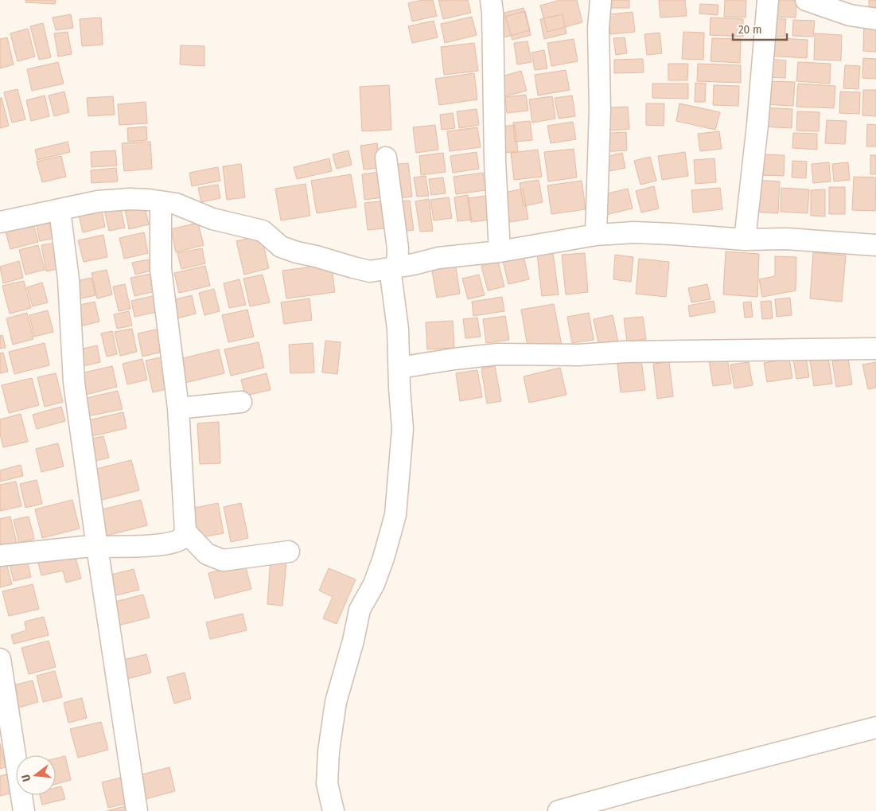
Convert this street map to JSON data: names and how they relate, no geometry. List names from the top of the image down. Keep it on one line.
{"scale_bar":"20 m","north":"left"}
